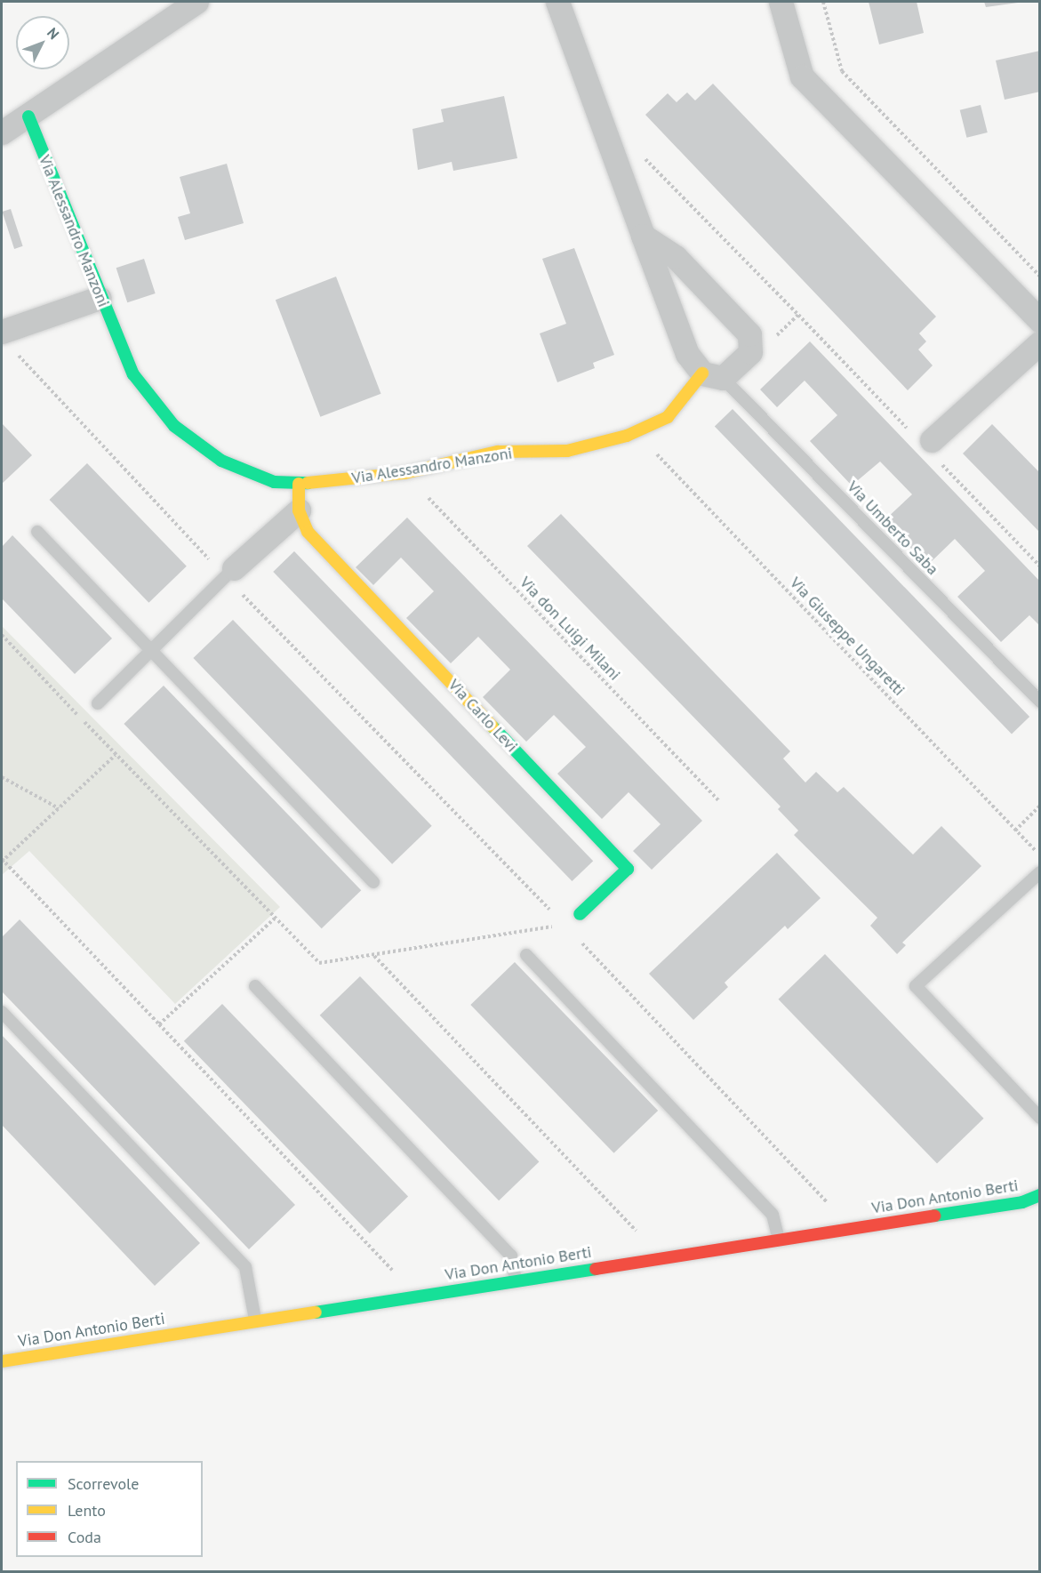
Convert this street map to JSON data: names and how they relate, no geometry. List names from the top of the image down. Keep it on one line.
{"streets":{"street":["Via Alessandro Manzoni","Via Carlo Levi","Via Don Antonio Berti"],"lane":["Via Umberto Saba"],"path":["Via don Luigi Milani","Via Giuseppe Ungaretti"]},"crossings":[["Via Alessandro Manzoni","Via Umberto Saba"],["Via Alessandro Manzoni","Via don Luigi Milani"],["Via Alessandro Manzoni","Via Giuseppe Ungaretti"],["Via Alessandro Manzoni","Via Carlo Levi"]],"legend":["Scorrevole","Lento","Coda"],"north":"top right"}
